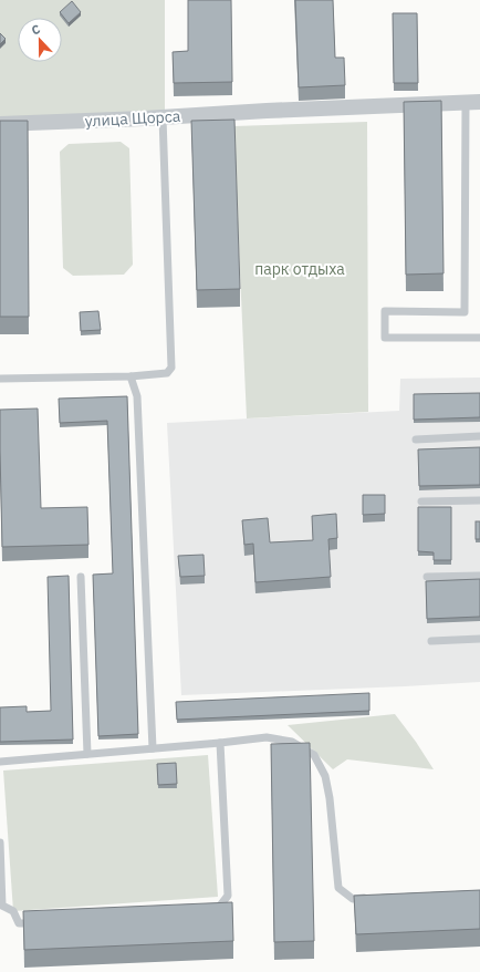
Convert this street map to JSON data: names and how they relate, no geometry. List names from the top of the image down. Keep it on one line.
{"streets":{"street":["улица Щорса"]},"parks":["парк отдыха"],"north":"top"}
